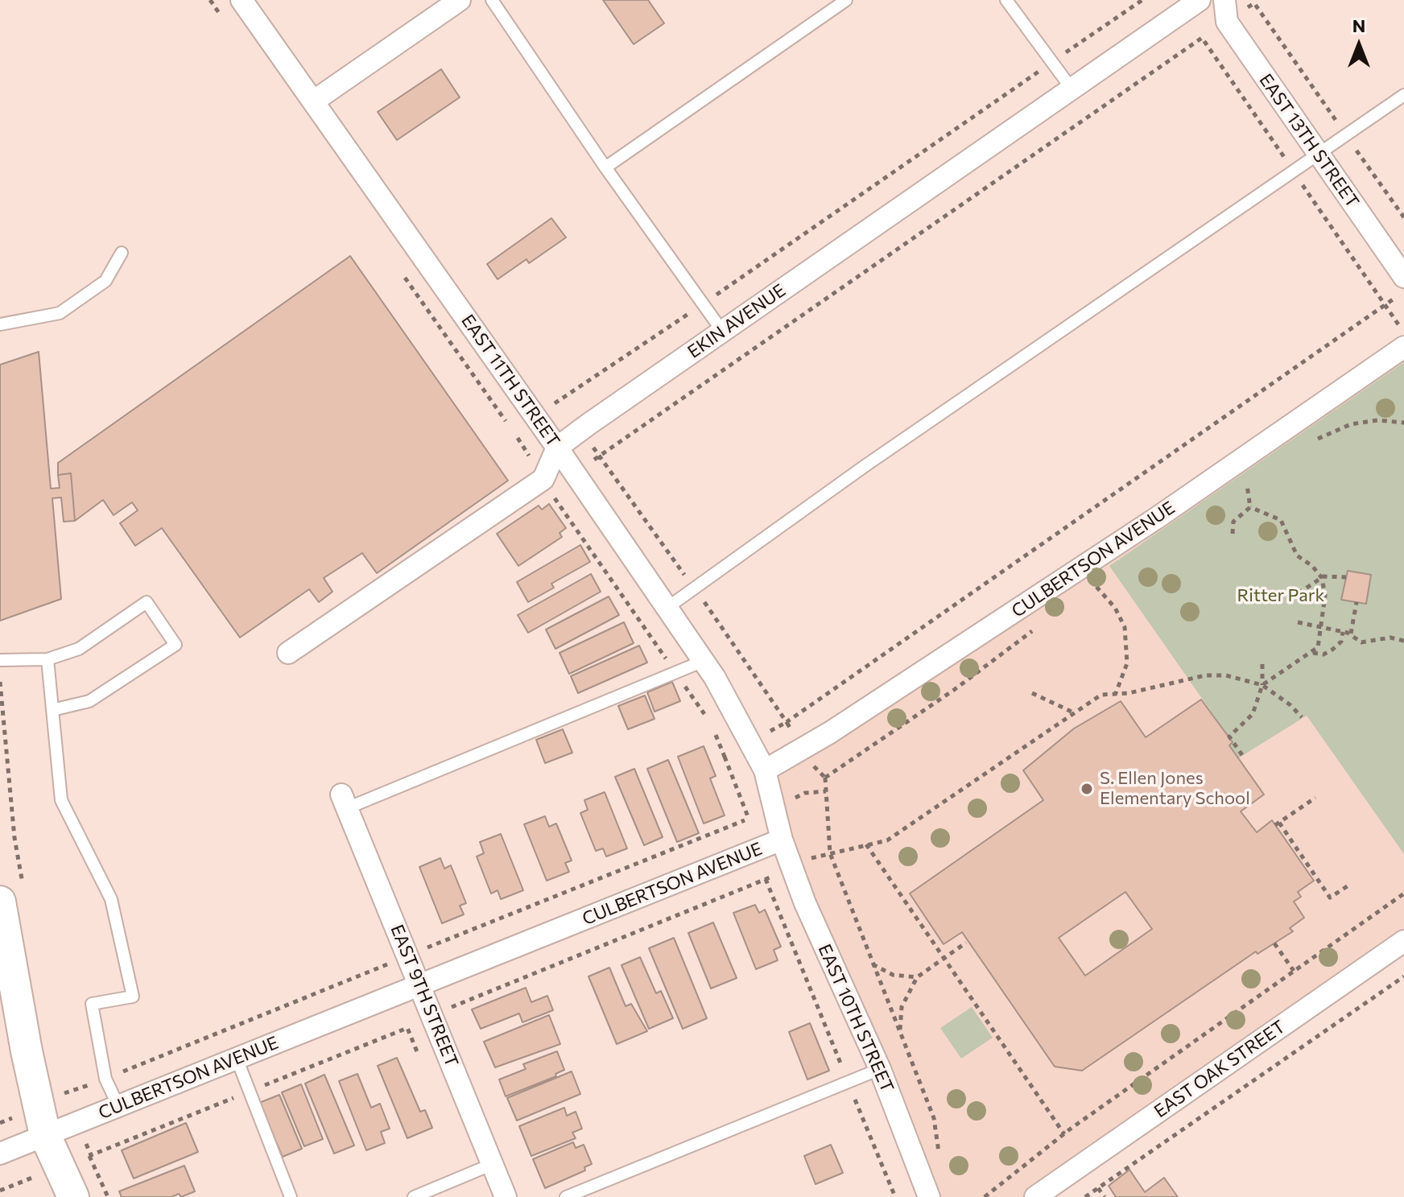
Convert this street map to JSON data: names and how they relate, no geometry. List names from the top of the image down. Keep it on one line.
{"streets":{"street":["EAST 13TH STREET","EKIN AVENUE","EAST 11TH STREET","CULBERTSON AVENUE","EAST 9TH STREET","EAST 10TH STREET","EAST OAK STREET"]},"crossings":[["EKIN AVENUE","EAST 11TH STREET"],["EAST 11TH STREET","CULBERTSON AVENUE"],["CULBERTSON AVENUE","EAST 9TH STREET"],["CULBERTSON AVENUE","EAST 10TH STREET"]],"parks":["Ritter Park"],"places":["S. Ellen Jones Elementary School"],"north":"top"}
